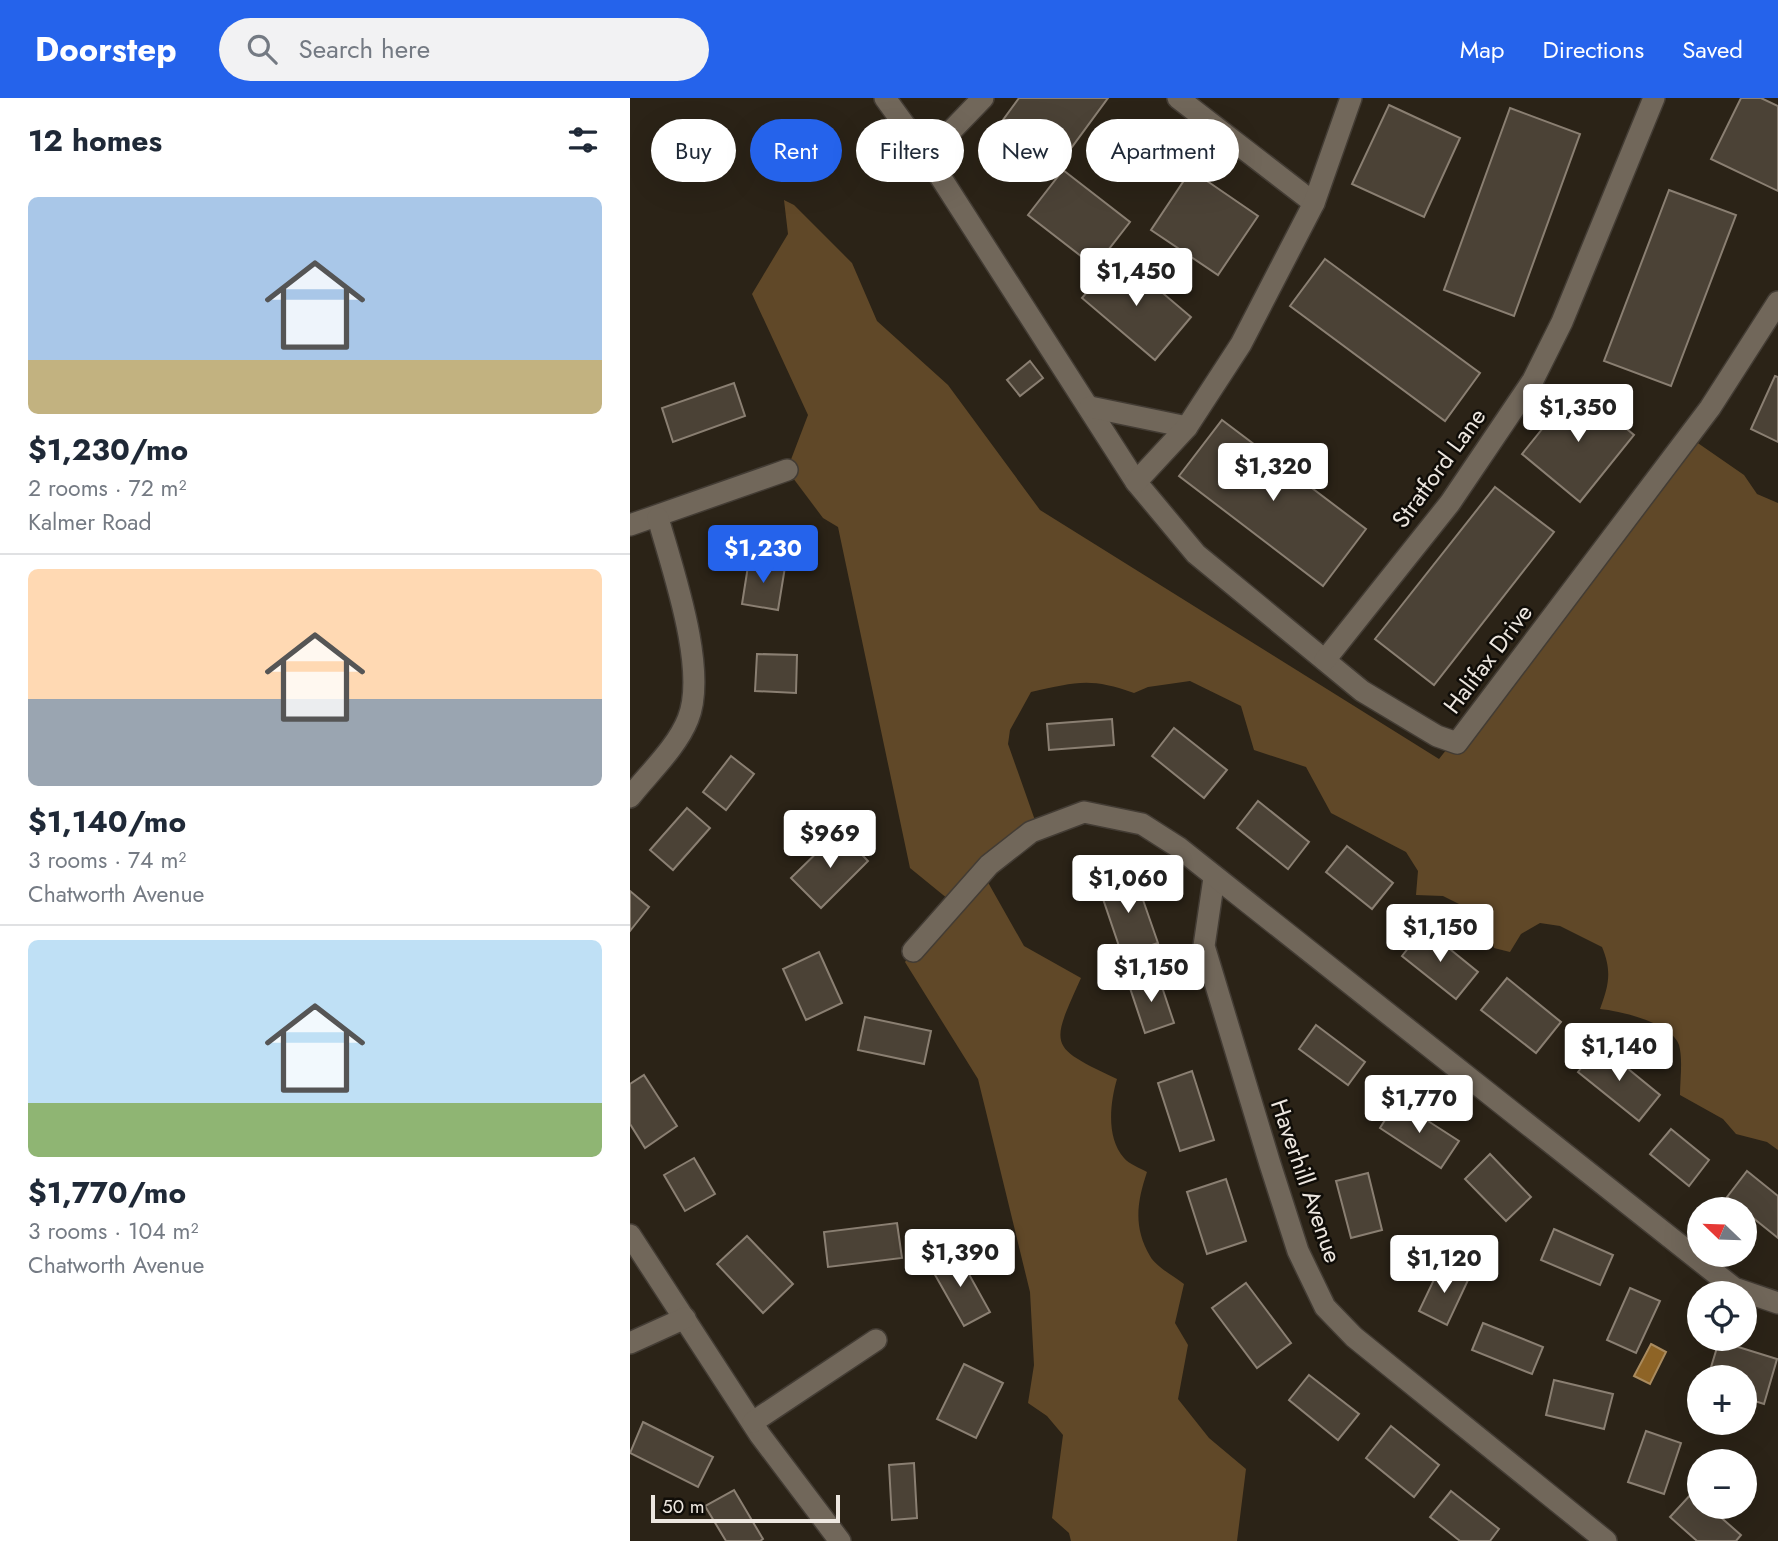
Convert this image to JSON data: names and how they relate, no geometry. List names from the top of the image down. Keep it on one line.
{"streets":{"street":["Stratford Lane","Halifax Drive","Haverhill Avenue"]},"crossings":[["Stratford Lane","Halifax Drive"]],"scale_bar":"50 m","north":"top left","page":{"header":"Doorstep","search":"Search here","nav":["Map","Directions","Saved"],"heading":"12 homes","chip":["Buy","Rent","Filters","New","Apartment"],"list":[{"name":"$1,230/mo","note":"2 rooms · 72 m² · Kalmer Road"},{"name":"$1,140/mo","note":"3 rooms · 74 m² · Chatworth Avenue"},{"name":"$1,770/mo","note":"3 rooms · 104 m² · Chatworth Avenue"}],"price":["$1,450","$1,350","$1,320","$1,230","$969","$1,060","$1,150","$1,150","$1,140","$1,770","$1,390","$1,120"],"map_buttons":["+","−"],"scale":"50 m"}}
